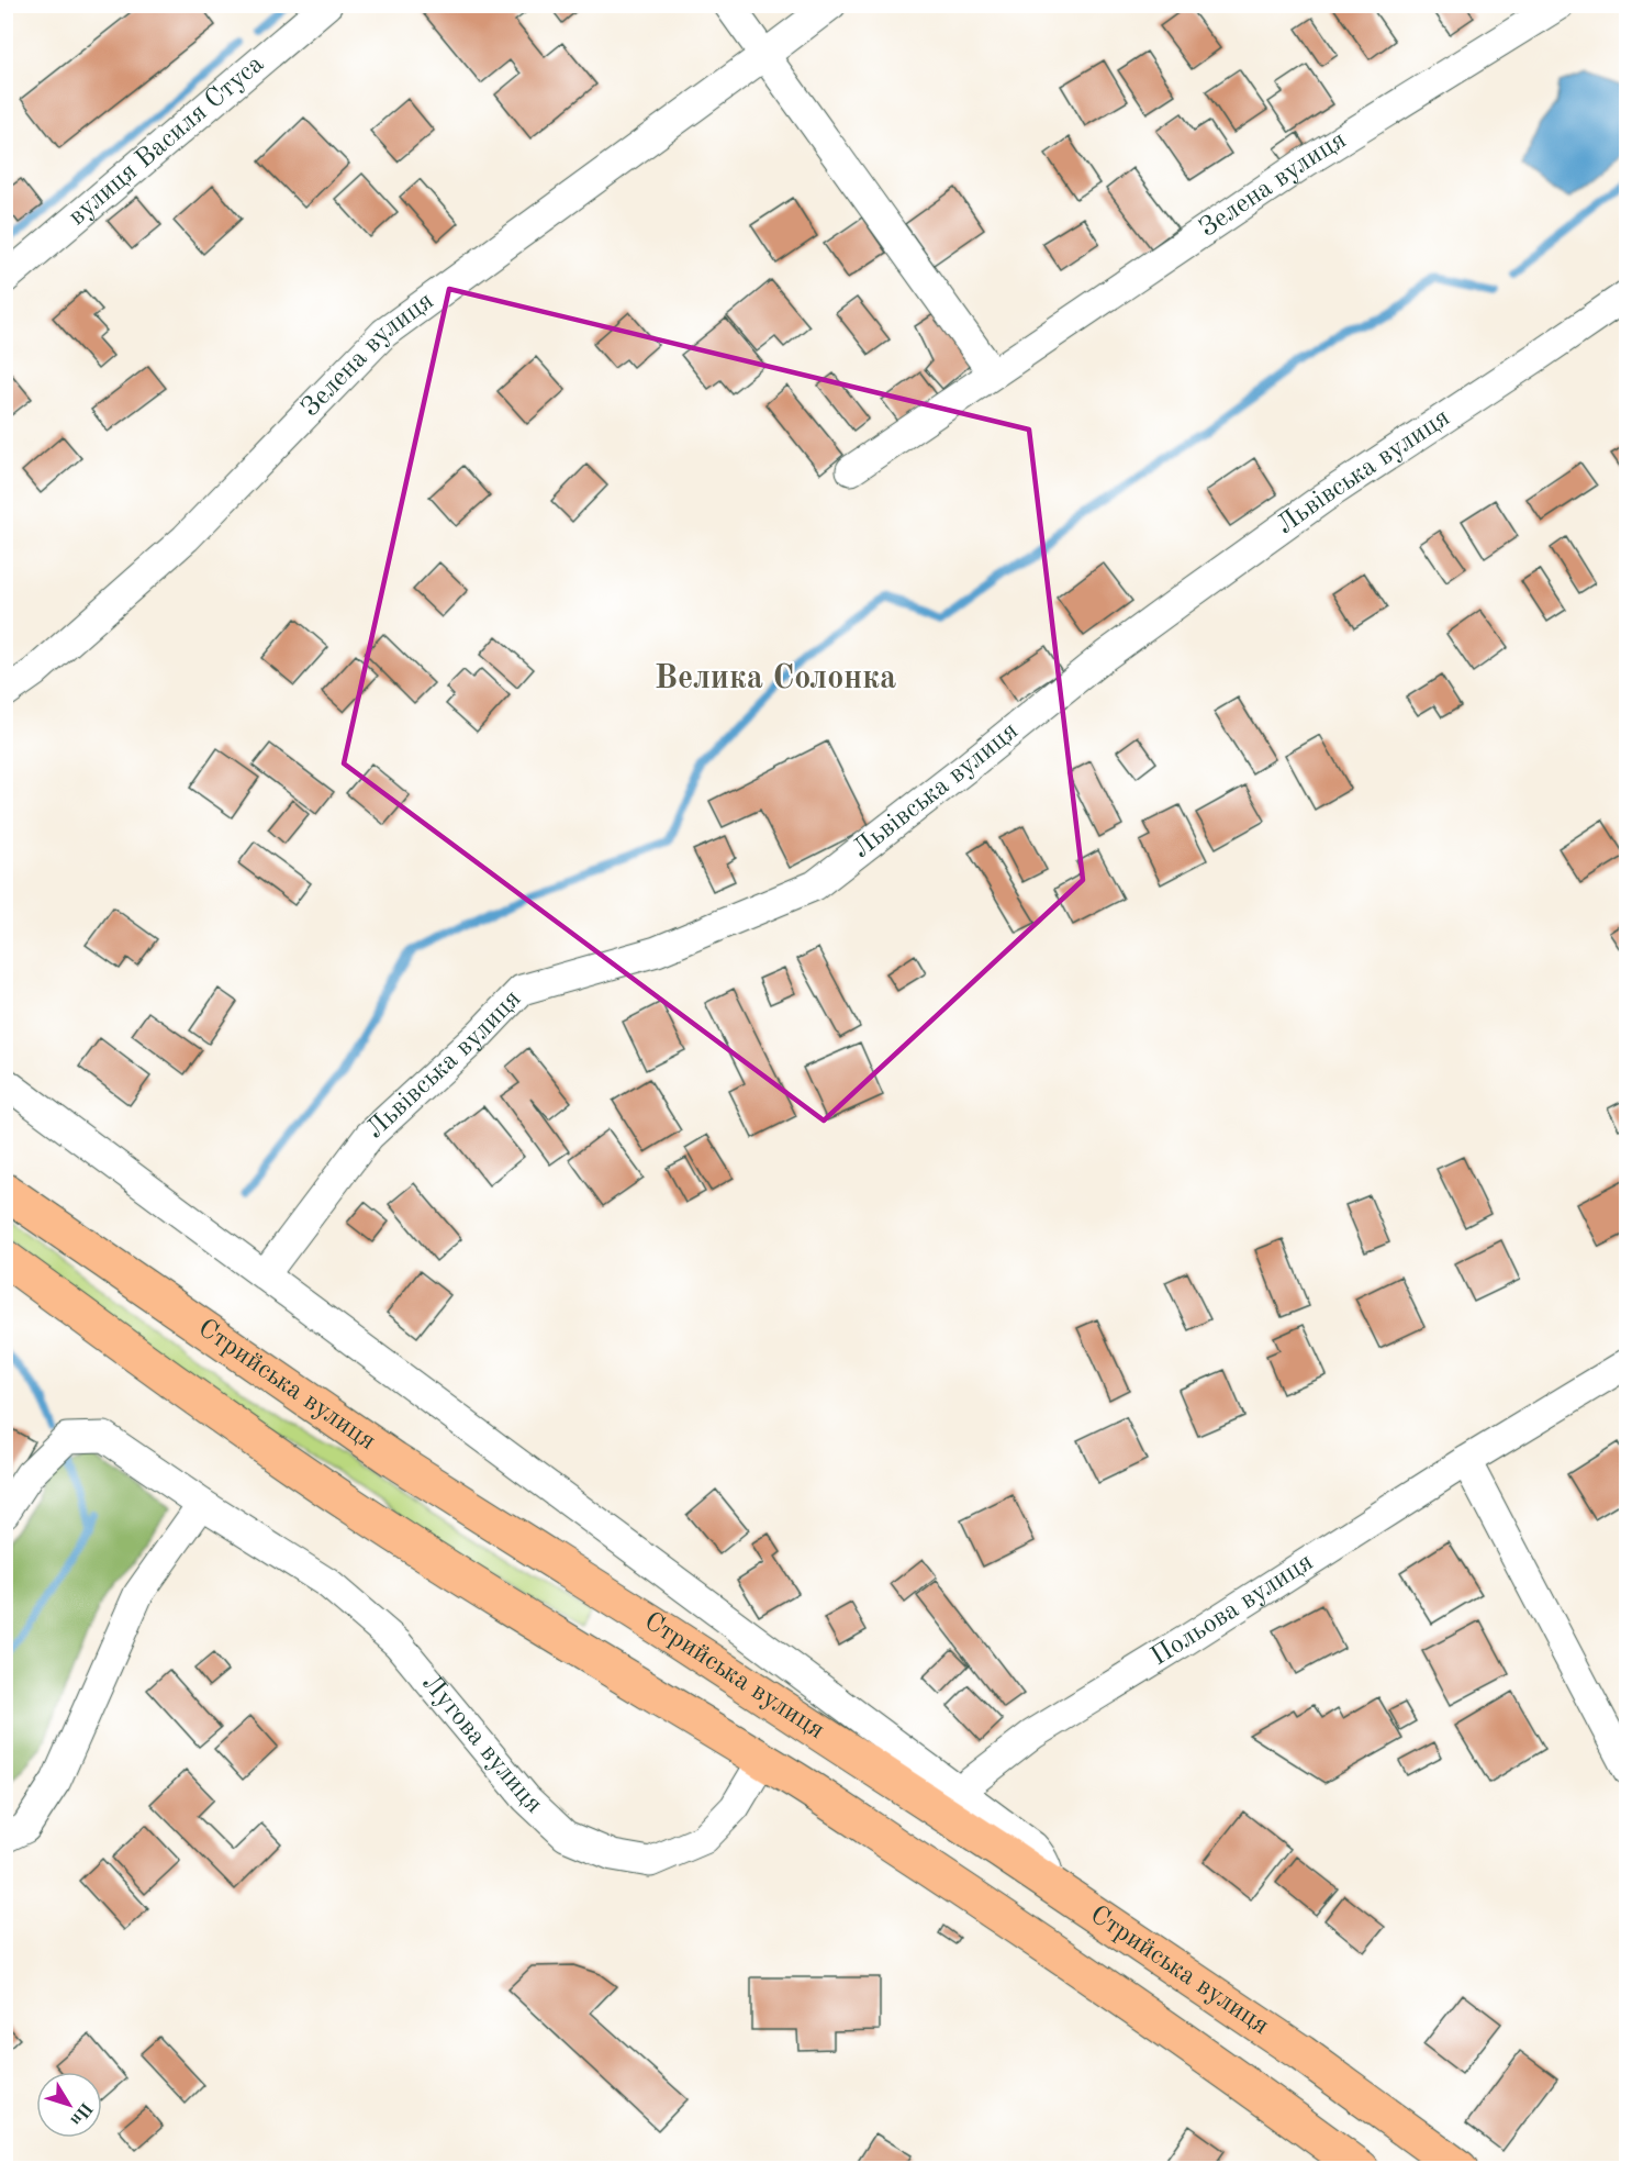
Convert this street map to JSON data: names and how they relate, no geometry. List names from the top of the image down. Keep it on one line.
{"streets":{"highway":["Стрийська вулиця"],"street":["вулиця Василя Стуса","Зелена вулиця","Львівська вулиця","Польова вулиця","Лугова вулиця"]},"crossings":[["Стрийська вулиця","Лугова вулиця"]],"districts":["Велика Солонка"],"north":"bottom right"}
